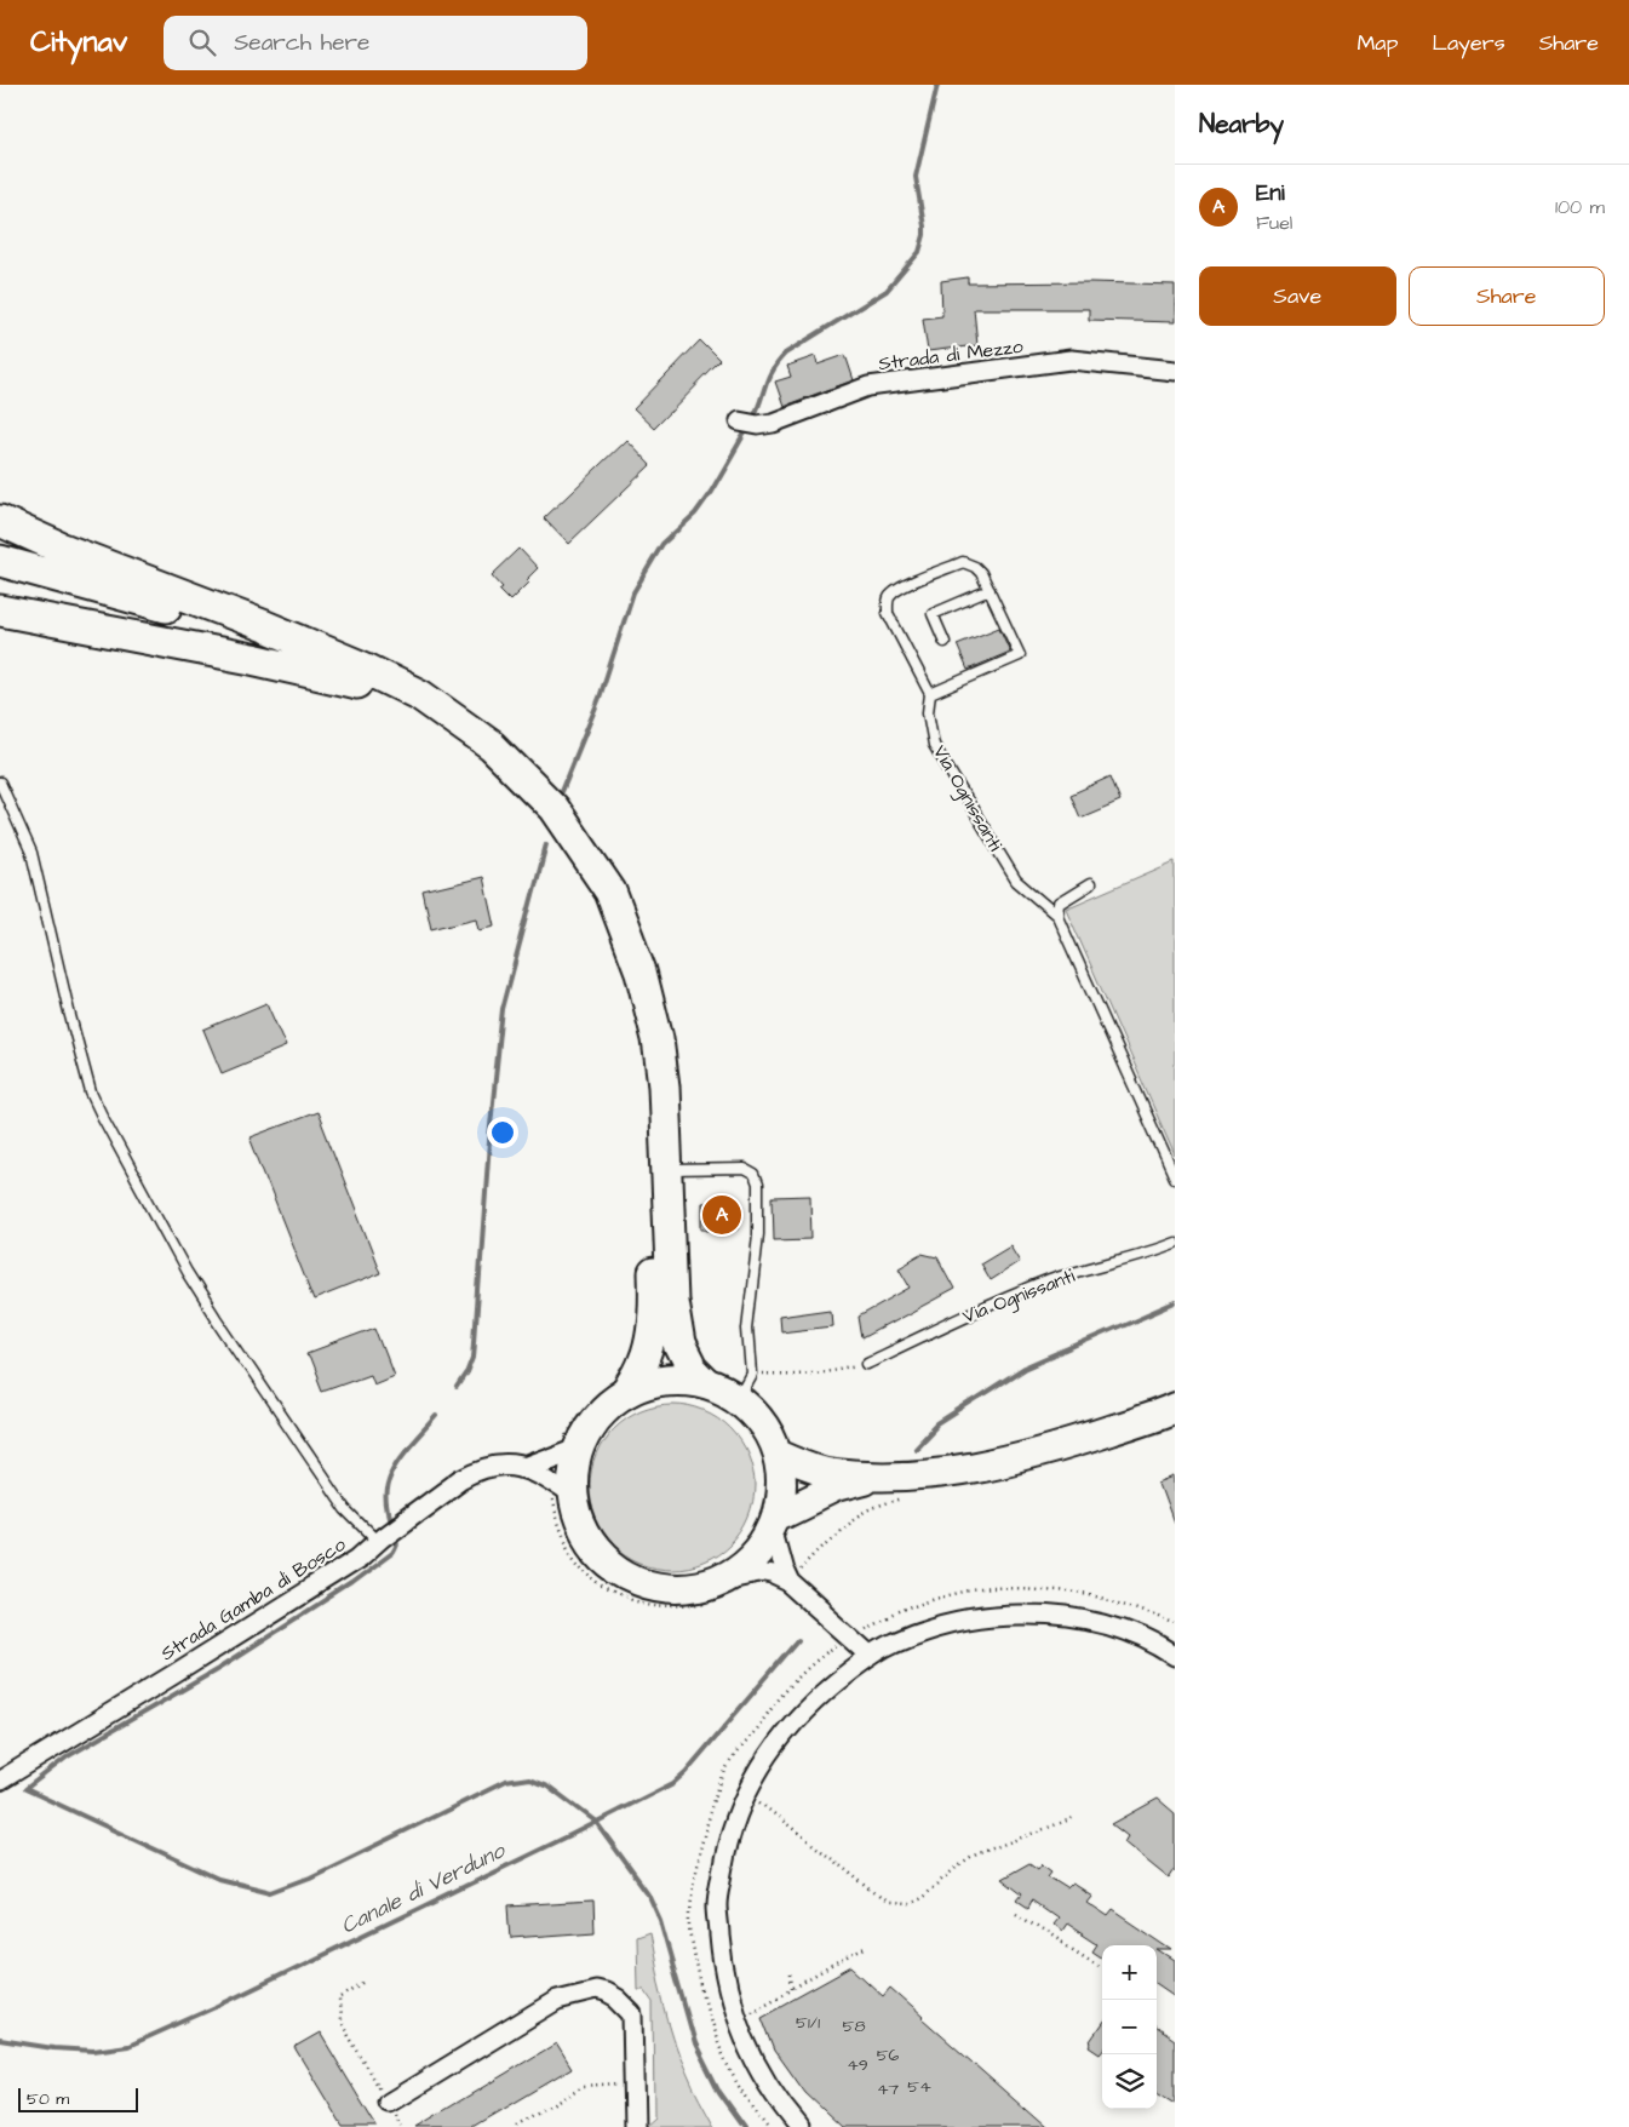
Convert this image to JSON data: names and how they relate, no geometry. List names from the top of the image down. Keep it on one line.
{"streets":{"street":["Strada di Mezzo","Strada Gamba di Bosco"],"lane":["Via Ognissanti"]},"water":["Canale di Verduno"],"house_numbers":["51/1","58","56","49","54","47"],"scale_bar":"50 m","page":{"header":"Citynav","search":"Search here","nav":["Map","Layers","Share"],"heading":"Nearby","list":[{"mark":"A","name":"Eni","note":"Fuel","value":"100 m"}],"buttons":["Save","Share"],"pins":"A","map_buttons":["+","−"],"scale":"50 m"}}
